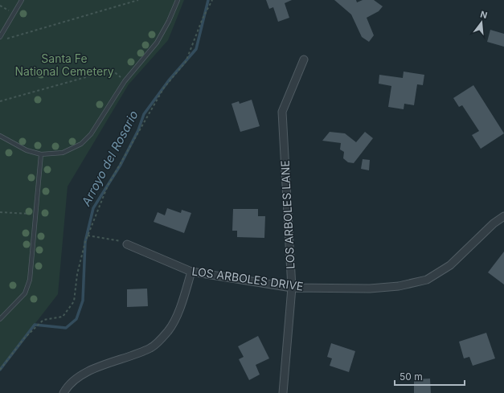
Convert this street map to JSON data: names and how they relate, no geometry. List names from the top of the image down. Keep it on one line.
{"streets":{"street":["LOS ARBOLES LANE","LOS ARBOLES DRIVE"]},"crossings":[["LOS ARBOLES LANE","LOS ARBOLES DRIVE"]],"water":["Arroyo del Rosario"],"parks":["Santa Fe National Cemetery"],"scale_bar":"50 m","north":"top"}
